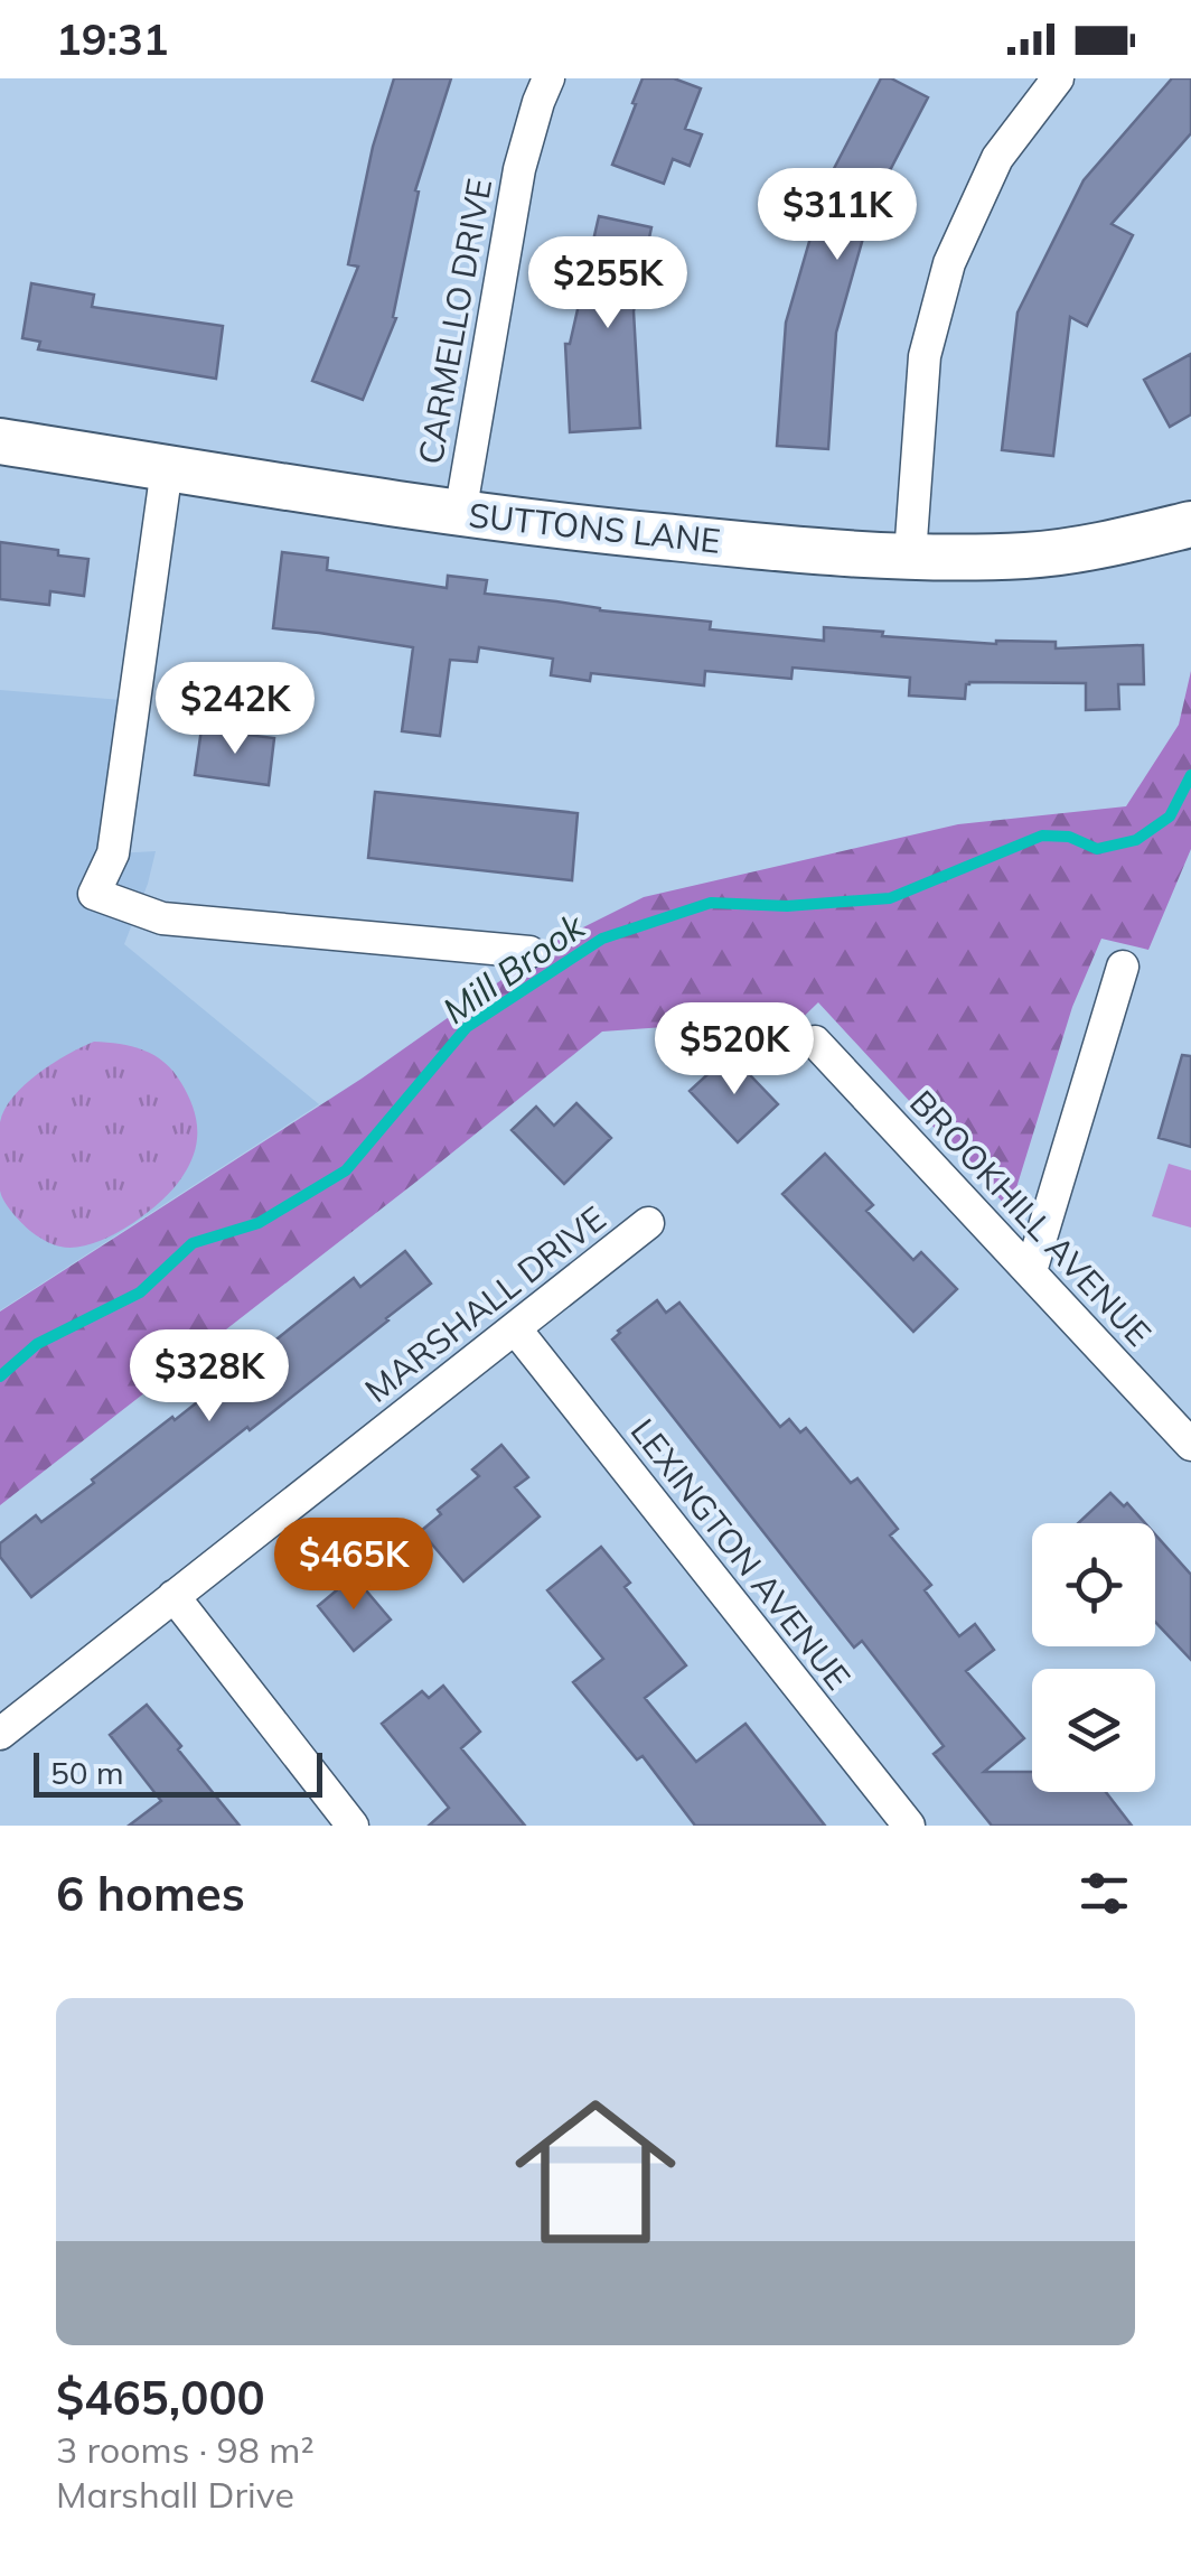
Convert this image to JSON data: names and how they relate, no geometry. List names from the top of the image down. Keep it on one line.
{"streets":{"street":["CARMELLO DRIVE","SUTTONS LANE","BROOKHILL AVENUE","MARSHALL DRIVE","LEXINGTON AVENUE"]},"crossings":[["CARMELLO DRIVE","SUTTONS LANE"],["MARSHALL DRIVE","LEXINGTON AVENUE"]],"water":["Mill Brook"],"scale_bar":"50 m","page":{"status":"19:31","price":["$311K","$255K","$242K","$520K","$328K","$465K"],"scale":"50 m","heading":"6 homes","list":[{"name":"$465,000","note":"3 rooms · 98 m² · Marshall Drive"}]}}
